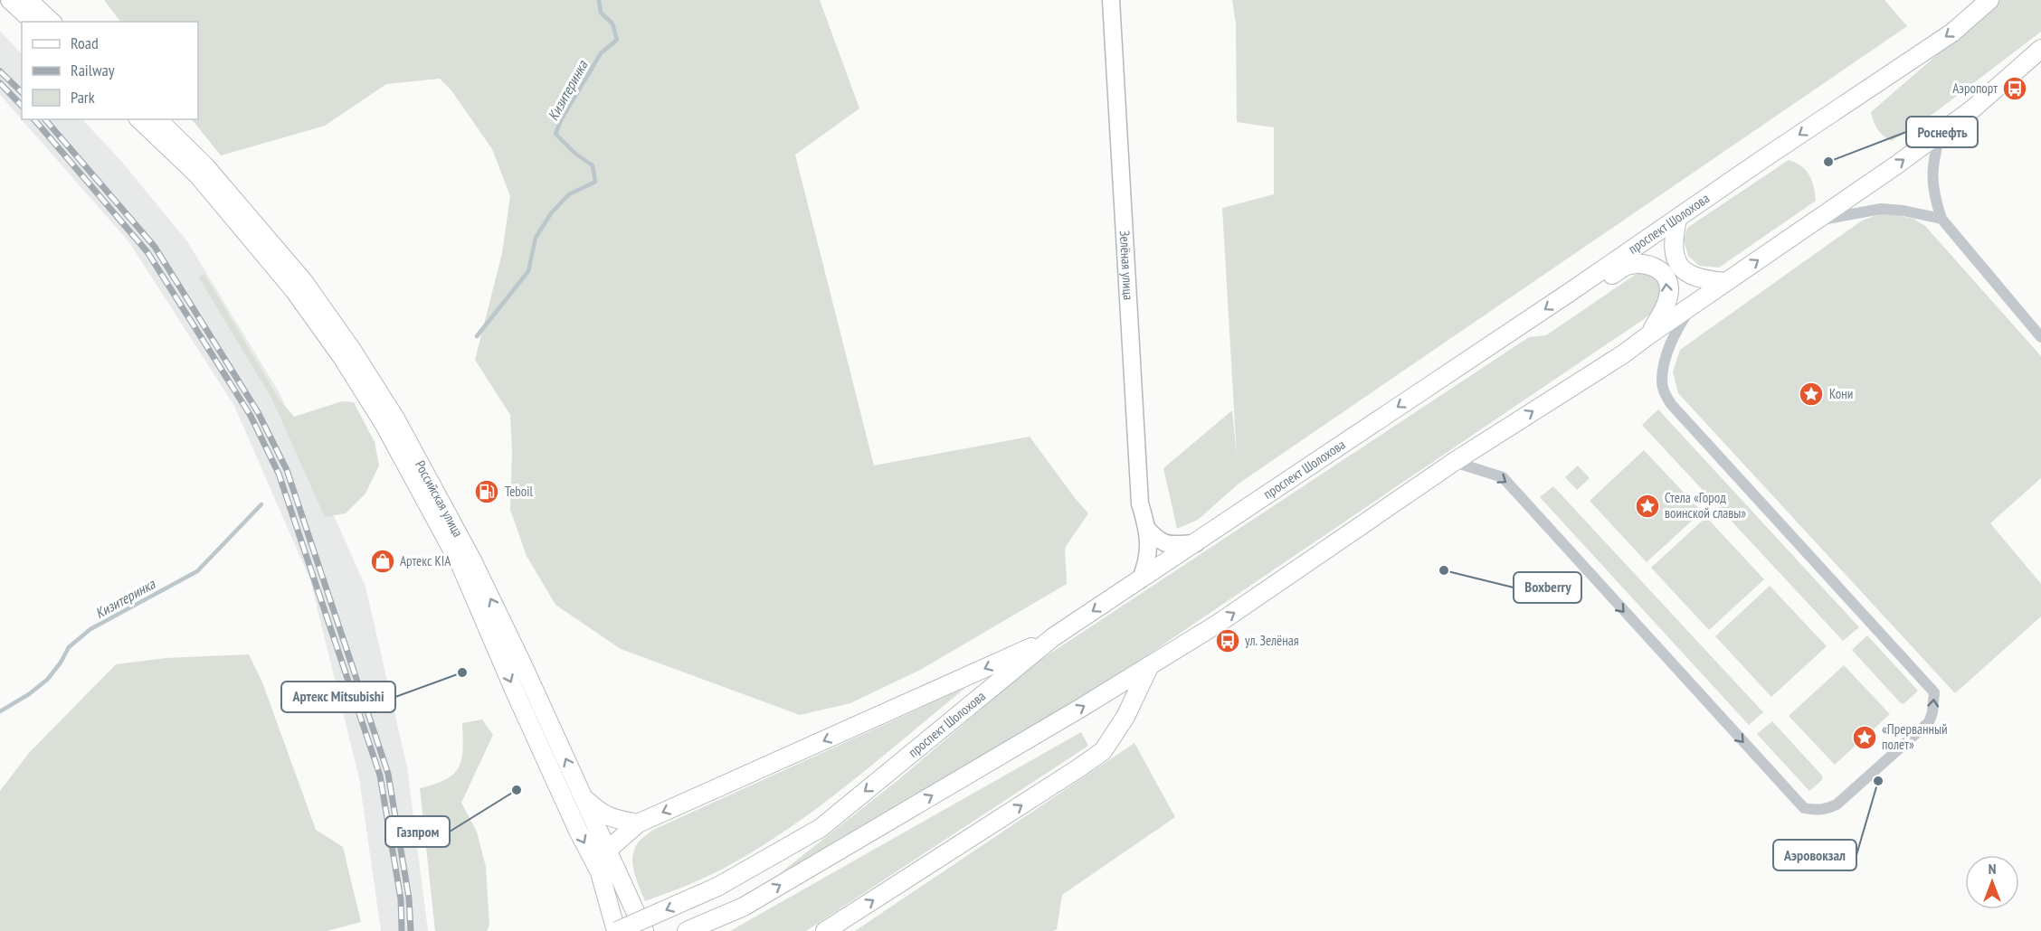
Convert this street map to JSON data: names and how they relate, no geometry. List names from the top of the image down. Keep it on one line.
{"streets":{"main road":["проспект Шолохова","Российская улица"],"street":["Зелёная улица"]},"crossings":[["проспект Шолохова","Зелёная улица"],["проспект Шолохова","Российская улица"]],"water":["Кизитеринка"],"places":{"bus stop":["Аэропорт","ул. Зелёная"],"other":["Роснефть","Boxberry","Артекс Mitsubishi","Аэровокзал","Газпром"],"place":["Кони","Стела «Город воинской славы»","«Пpepвaнный пoлeт»"],"fuel station":["Teboil"],"shop":["Артекс KIA"]},"legend":["Road","Railway","Park"],"north":"top"}
